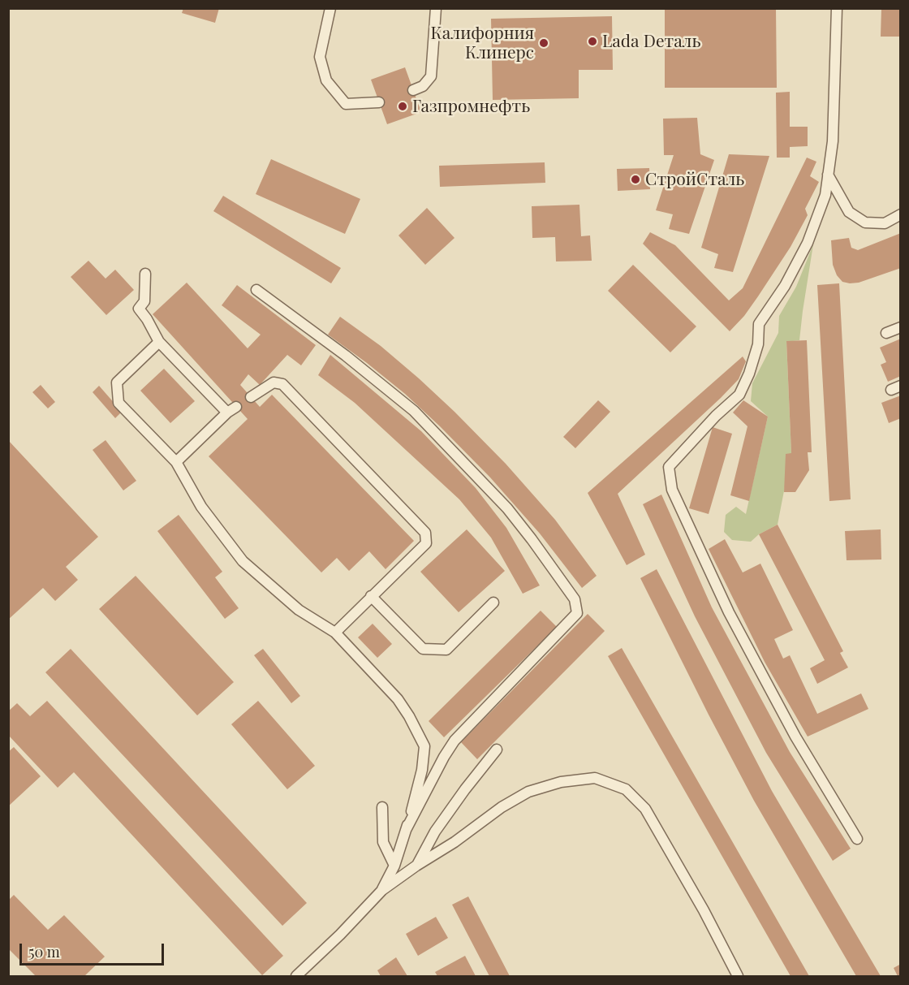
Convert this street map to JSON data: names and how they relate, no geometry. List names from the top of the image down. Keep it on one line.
{"places":["Lada Dеталь","Калифорния Клинерс","Газпромнефть","СтройСталь"],"scale_bar":"50 m"}
